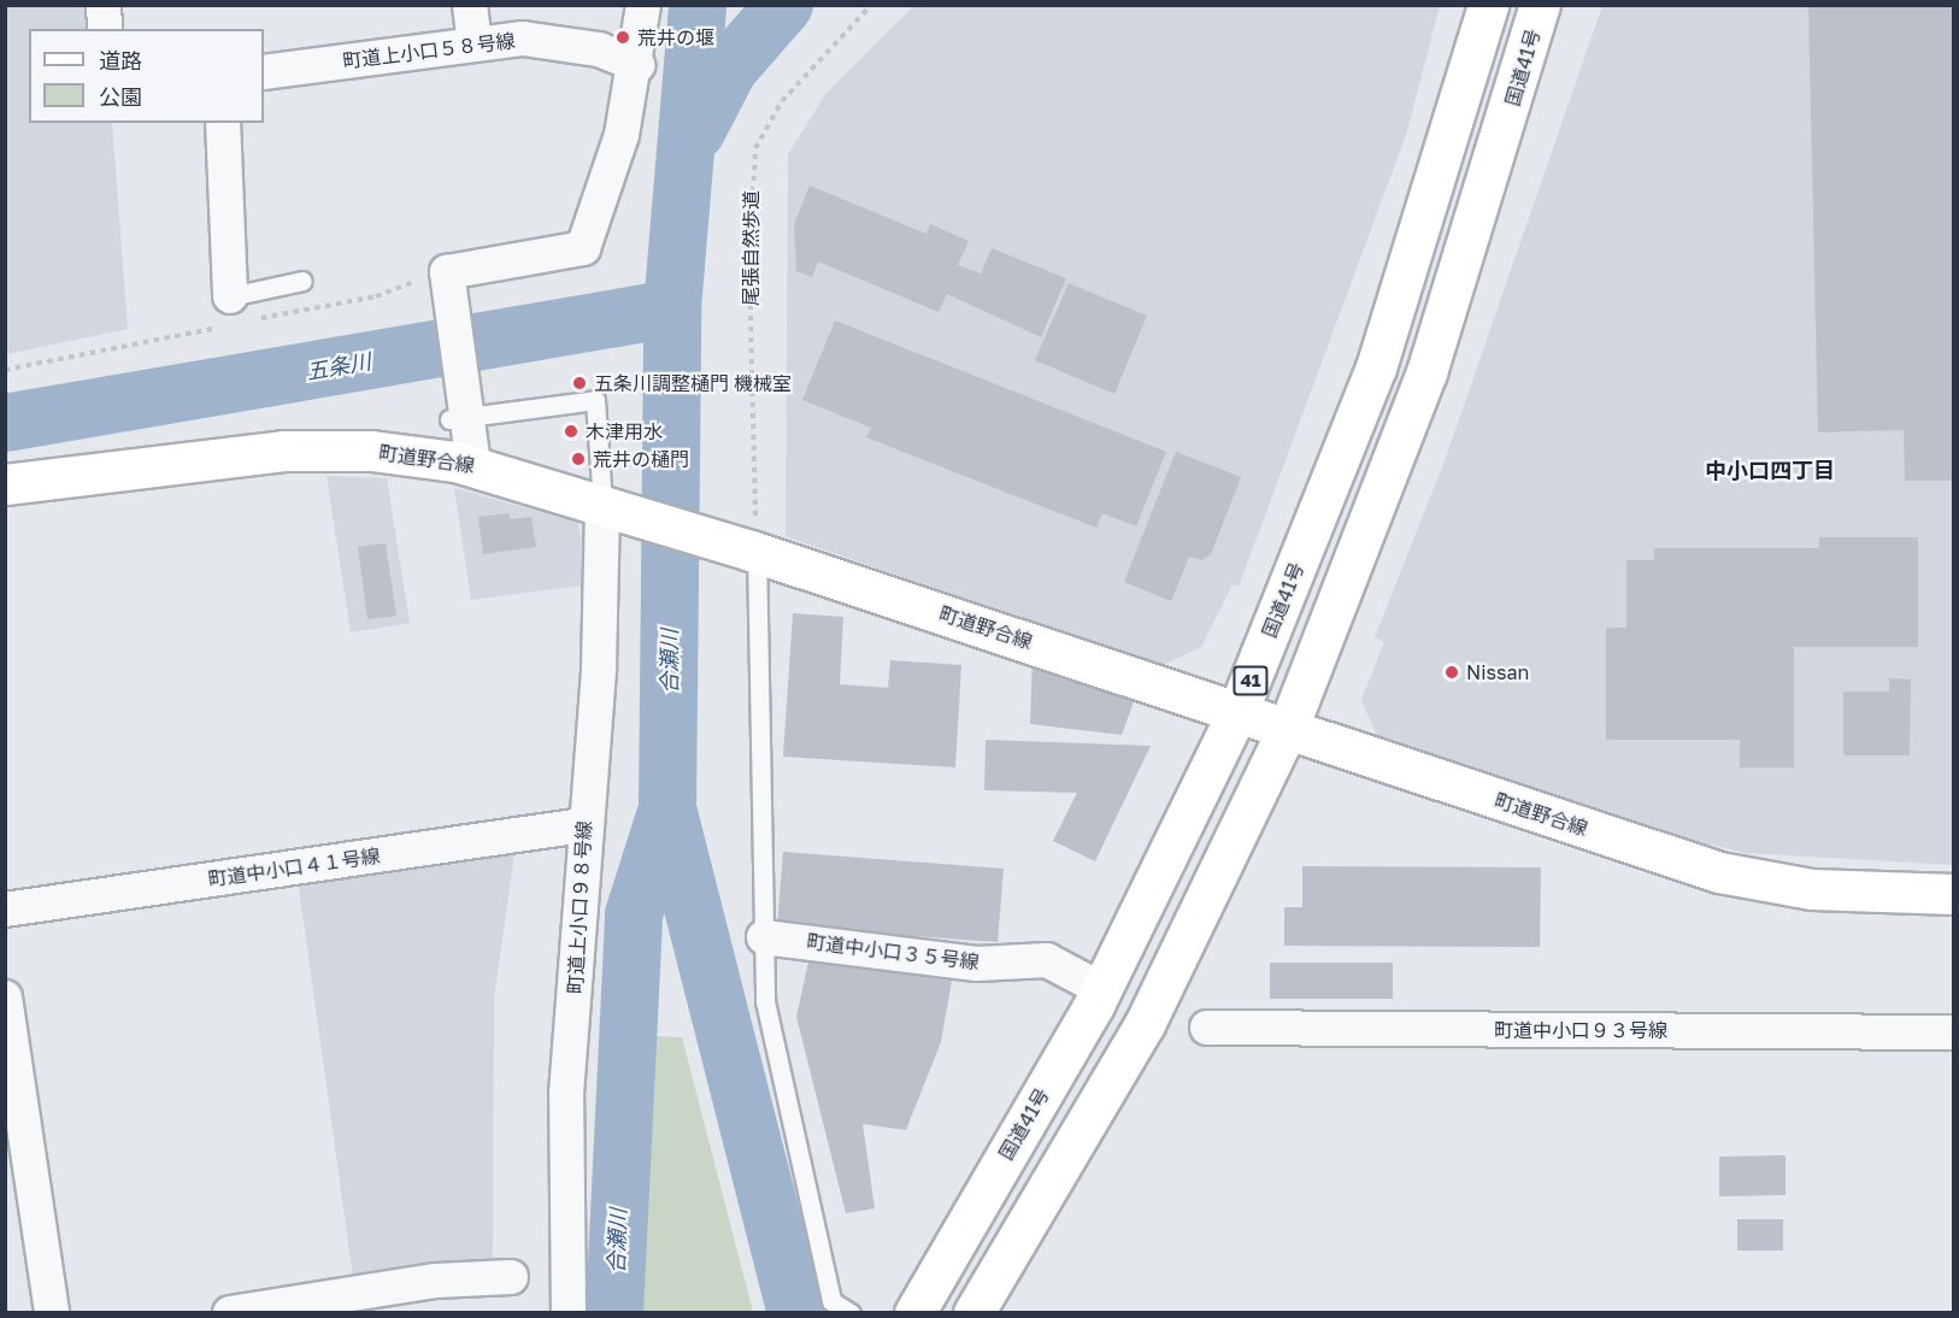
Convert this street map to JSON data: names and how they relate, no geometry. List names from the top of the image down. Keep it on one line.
{"streets":{"main road":["国道41号","町道野合線","41"],"street":["町道上小口５８号線","町道中小口４１号線","町道上小口９８号線","町道中小口３５号線","町道中小口９３号線"],"path":["尾張自然歩道"]},"crossings":[["国道41号","町道野合線"],["国道41号","町道中小口３５号線"],["尾張自然歩道","町道野合線"],["町道野合線","町道上小口９８号線"],["町道中小口４１号線","町道上小口９８号線"]],"districts":["中小口四丁目"],"water":["五条川","合瀬川"],"places":["荒井の堰","五条川調整樋門 機械室","木津用水","荒井の樋門","Nissan"],"legend":["道路","公園"]}
